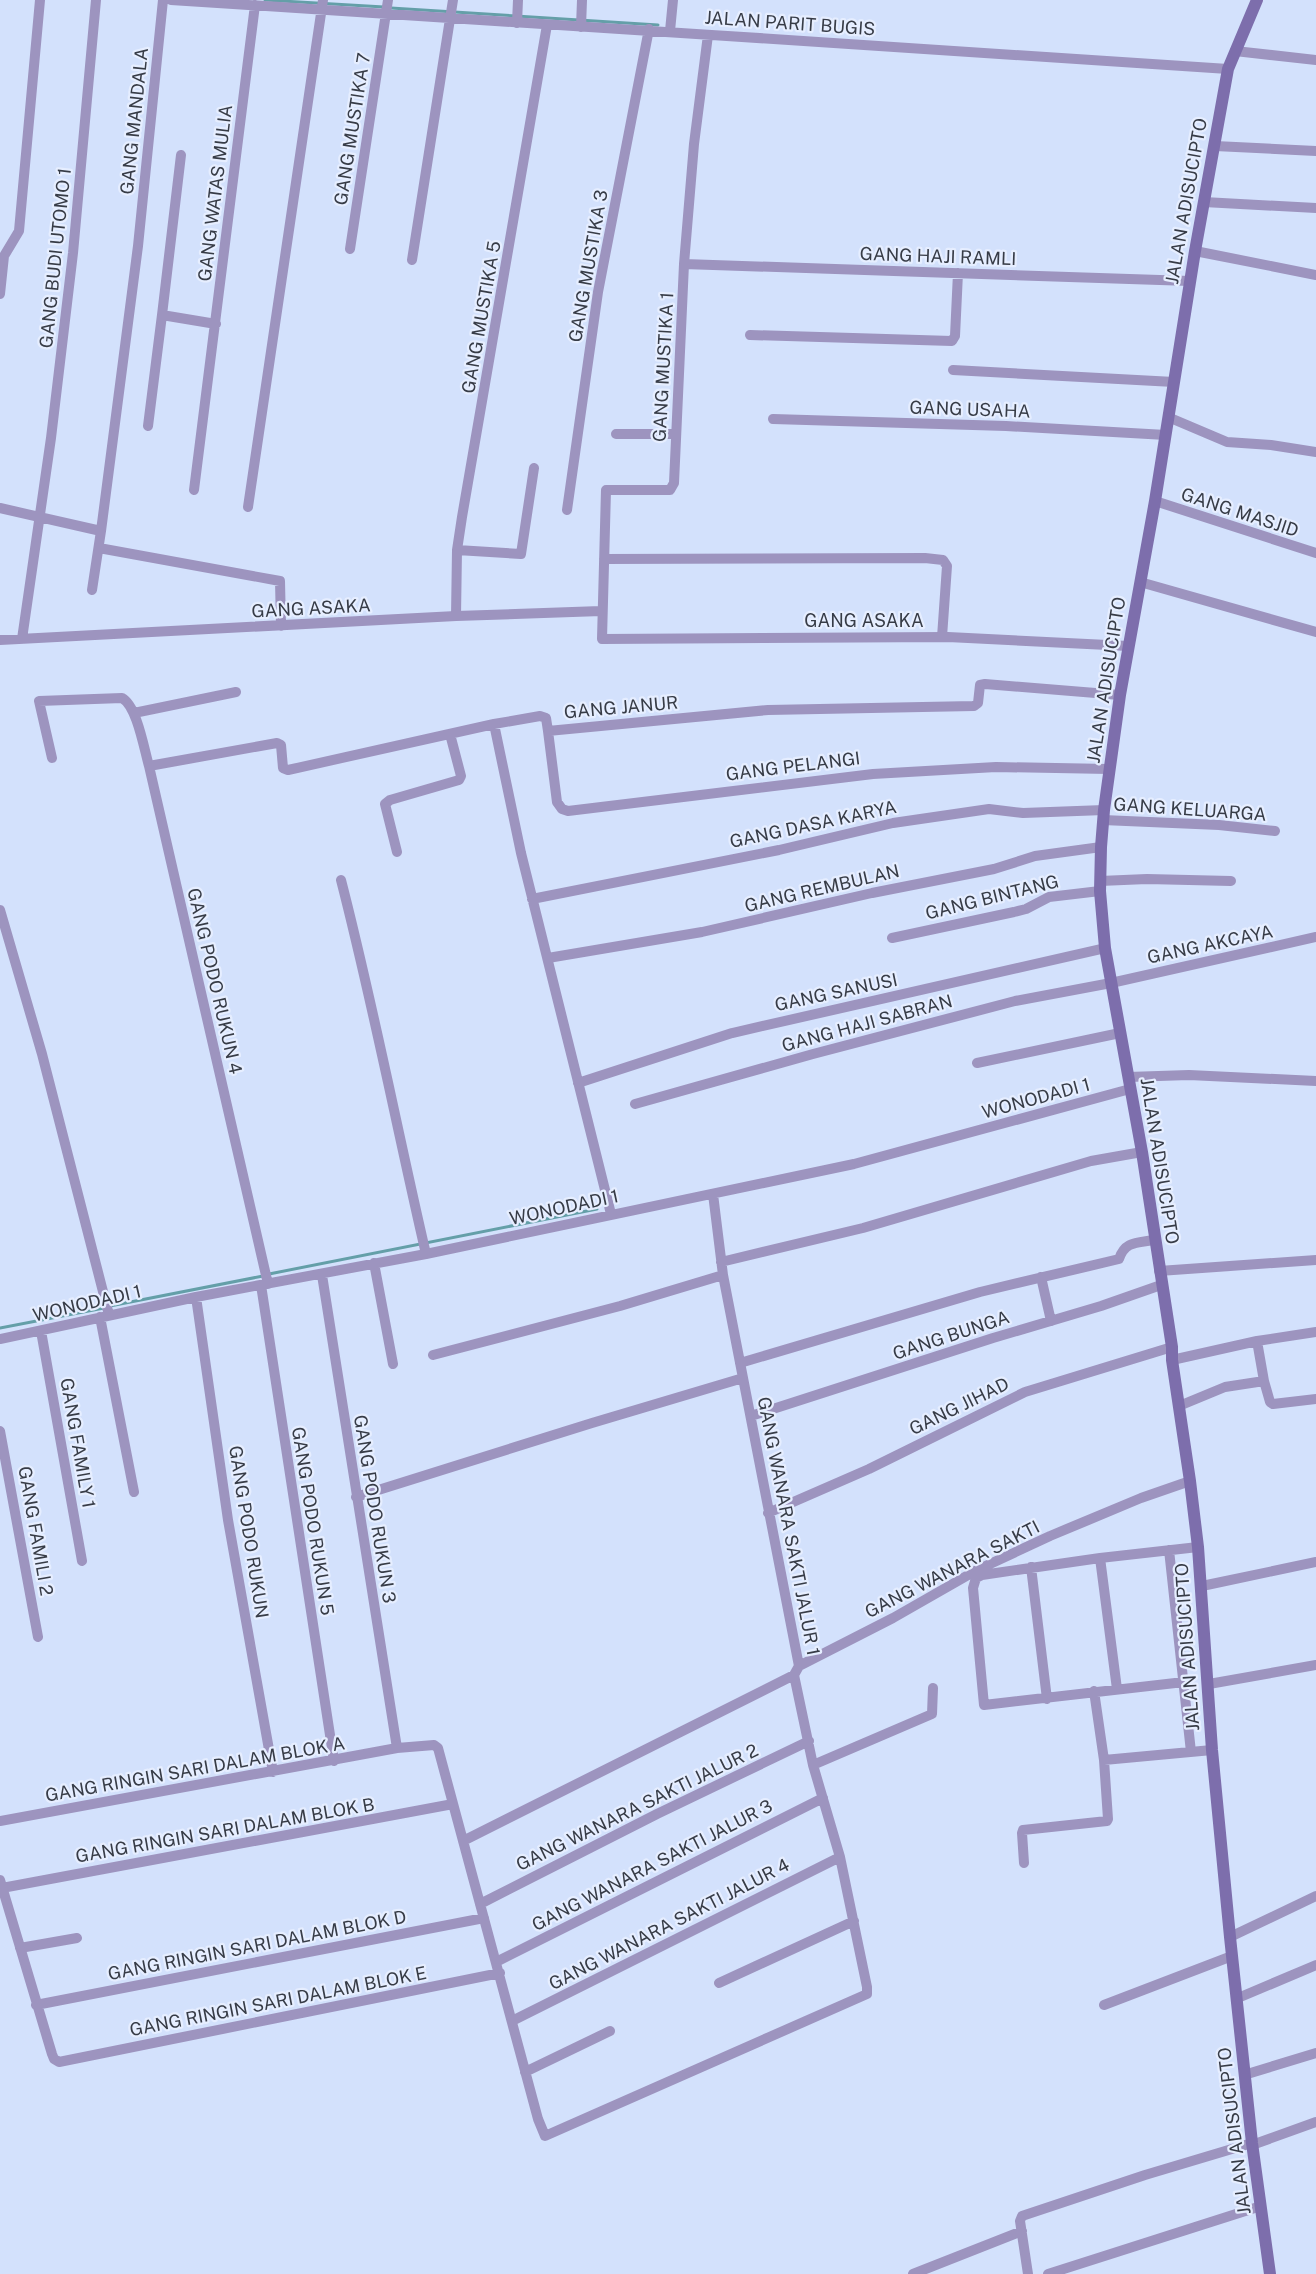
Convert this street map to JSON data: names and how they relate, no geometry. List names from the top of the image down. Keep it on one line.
{"streets":{"main road":["JALAN ADISUCIPTO"],"street":["JALAN PARIT BUGIS","GANG MANDALA","GANG MUSTIKA 7","GANG WATAS MULIA","GANG HAJI RAMLI","GANG BUDI UTOMO 1","GANG MUSTIKA 3","GANG MUSTIKA 5","GANG MUSTIKA 1","GANG USAHA","GANG MASJID","GANG ASAKA","GANG JANUR","GANG PELANGI","GANG KELUARGA","GANG DASA KARYA","GANG REMBULAN","GANG BINTANG","GANG AKCAYA","GANG PODO RUKUN 4","GANG SANUSI","GANG HAJI SABRAN","WONODADI 1","GANG BUNGA","GANG JIHAD","GANG FAMILY 1","GANG PODO RUKUN 3","GANG PODO RUKUN 5","GANG WANARA SAKTI JALUR 1","GANG FAMILI 2","GANG PODO RUKUN","GANG WANARA SAKTI","GANG RINGIN SARI DALAM BLOK A","GANG WANARA SAKTI JALUR 2","GANG RINGIN SARI DALAM BLOK B","GANG WANARA SAKTI JALUR 3","GANG WANARA SAKTI JALUR 4","GANG RINGIN SARI DALAM BLOK D","GANG RINGIN SARI DALAM BLOK E"]},"crossings":[["JALAN PARIT BUGIS","GANG MUSTIKA 7"],["JALAN PARIT BUGIS","GANG WATAS MULIA"],["JALAN PARIT BUGIS","JALAN ADISUCIPTO"],["JALAN PARIT BUGIS","GANG MUSTIKA 3"],["JALAN PARIT BUGIS","GANG MUSTIKA 5"],["JALAN PARIT BUGIS","GANG MUSTIKA 1"],["JALAN ADISUCIPTO","GANG HAJI RAMLI"],["JALAN ADISUCIPTO","GANG USAHA"],["JALAN ADISUCIPTO","GANG MASJID"],["JALAN ADISUCIPTO","GANG ASAKA"],["JALAN ADISUCIPTO","GANG JANUR"],["JALAN ADISUCIPTO","GANG PELANGI"],["JALAN ADISUCIPTO","GANG KELUARGA"],["JALAN ADISUCIPTO","GANG DASA KARYA"],["JALAN ADISUCIPTO","GANG REMBULAN"],["JALAN ADISUCIPTO","GANG BINTANG"],["JALAN ADISUCIPTO","GANG AKCAYA"],["JALAN ADISUCIPTO","GANG SANUSI"],["JALAN ADISUCIPTO","GANG HAJI SABRAN"],["JALAN ADISUCIPTO","WONODADI 1"],["JALAN ADISUCIPTO","GANG BUNGA"],["JALAN ADISUCIPTO","GANG JIHAD"],["JALAN ADISUCIPTO","GANG WANARA SAKTI"],["GANG HAJI RAMLI","GANG MUSTIKA 1"],["GANG BUDI UTOMO 1","GANG ASAKA"],["GANG MUSTIKA 5","GANG ASAKA"],["GANG MUSTIKA 1","GANG ASAKA"],["GANG JANUR","GANG PELANGI"],["GANG JANUR","GANG PODO RUKUN 4"],["GANG KELUARGA","GANG DASA KARYA"],["GANG AKCAYA","GANG HAJI SABRAN"],["GANG PODO RUKUN 4","WONODADI 1"],["GANG PODO RUKUN 4","GANG PODO RUKUN 5"],["WONODADI 1","GANG FAMILY 1"],["WONODADI 1","GANG PODO RUKUN 3"],["WONODADI 1","GANG PODO RUKUN 5"],["WONODADI 1","GANG WANARA SAKTI JALUR 1"],["WONODADI 1","GANG PODO RUKUN"],["GANG BUNGA","GANG WANARA SAKTI JALUR 1"],["GANG JIHAD","GANG WANARA SAKTI JALUR 1"],["GANG PODO RUKUN 3","GANG RINGIN SARI DALAM BLOK A"],["GANG PODO RUKUN 5","GANG RINGIN SARI DALAM BLOK A"],["GANG WANARA SAKTI JALUR 1","GANG WANARA SAKTI"],["GANG PODO RUKUN","GANG RINGIN SARI DALAM BLOK A"],["GANG RINGIN SARI DALAM BLOK A","GANG RINGIN SARI DALAM BLOK B"],["GANG RINGIN SARI DALAM BLOK D","GANG RINGIN SARI DALAM BLOK E"]]}
